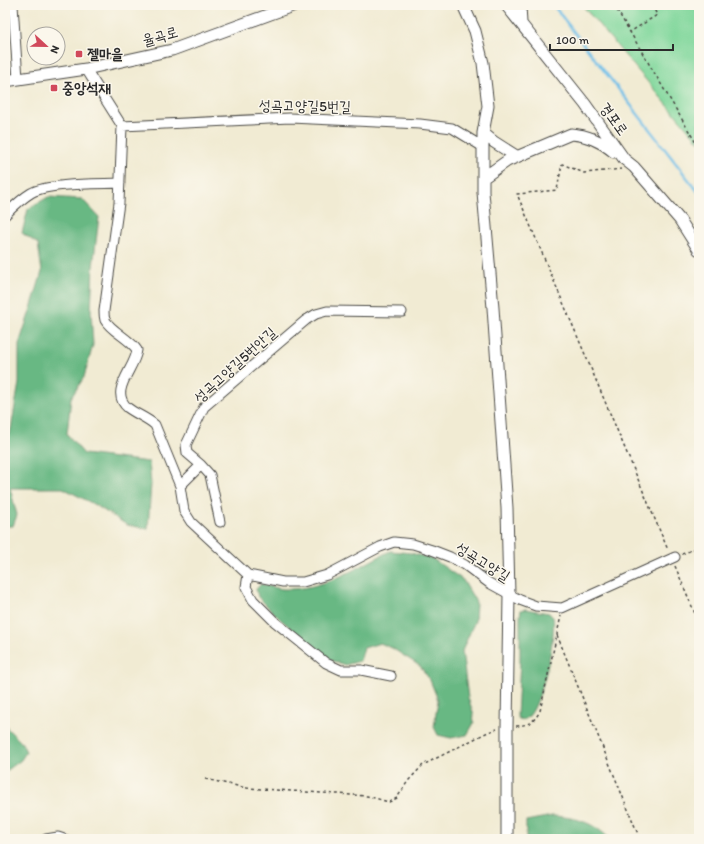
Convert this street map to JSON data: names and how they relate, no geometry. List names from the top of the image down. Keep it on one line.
{"streets":{"street":["율곡로","성곡고양길5번길","경포로","성곡고양길5번안길","성곡고양길"]},"places":{"transit":["젤마을","중앙석재"]},"scale_bar":"100 m","north":"right"}
